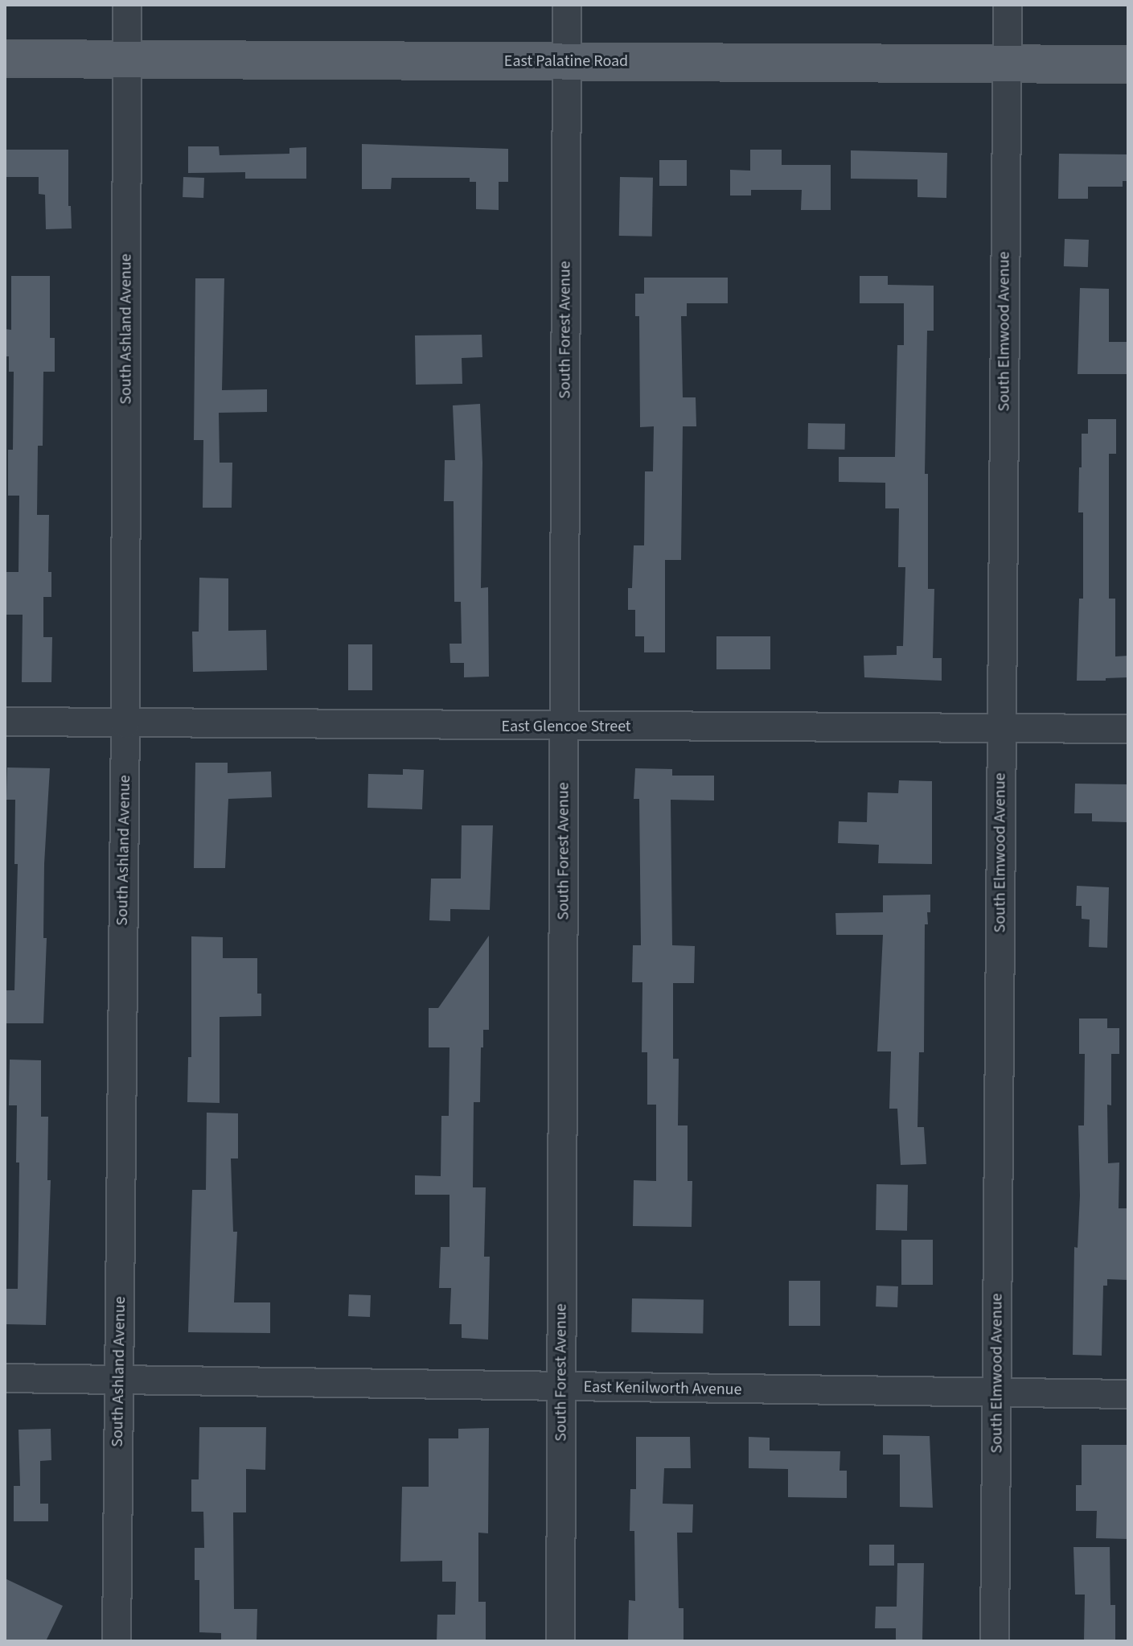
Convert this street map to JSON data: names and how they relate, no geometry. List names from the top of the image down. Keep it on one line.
{"streets":{"main road":["East Palatine Road"],"street":["South Ashland Avenue","South Forest Avenue","South Elmwood Avenue","East Glencoe Street","East Kenilworth Avenue"]},"crossings":[["East Palatine Road","South Ashland Avenue"],["East Palatine Road","South Forest Avenue"],["East Palatine Road","South Elmwood Avenue"],["South Ashland Avenue","East Glencoe Street"],["South Ashland Avenue","East Kenilworth Avenue"],["South Forest Avenue","East Glencoe Street"],["South Forest Avenue","East Kenilworth Avenue"],["South Elmwood Avenue","East Glencoe Street"],["South Elmwood Avenue","East Kenilworth Avenue"]]}
